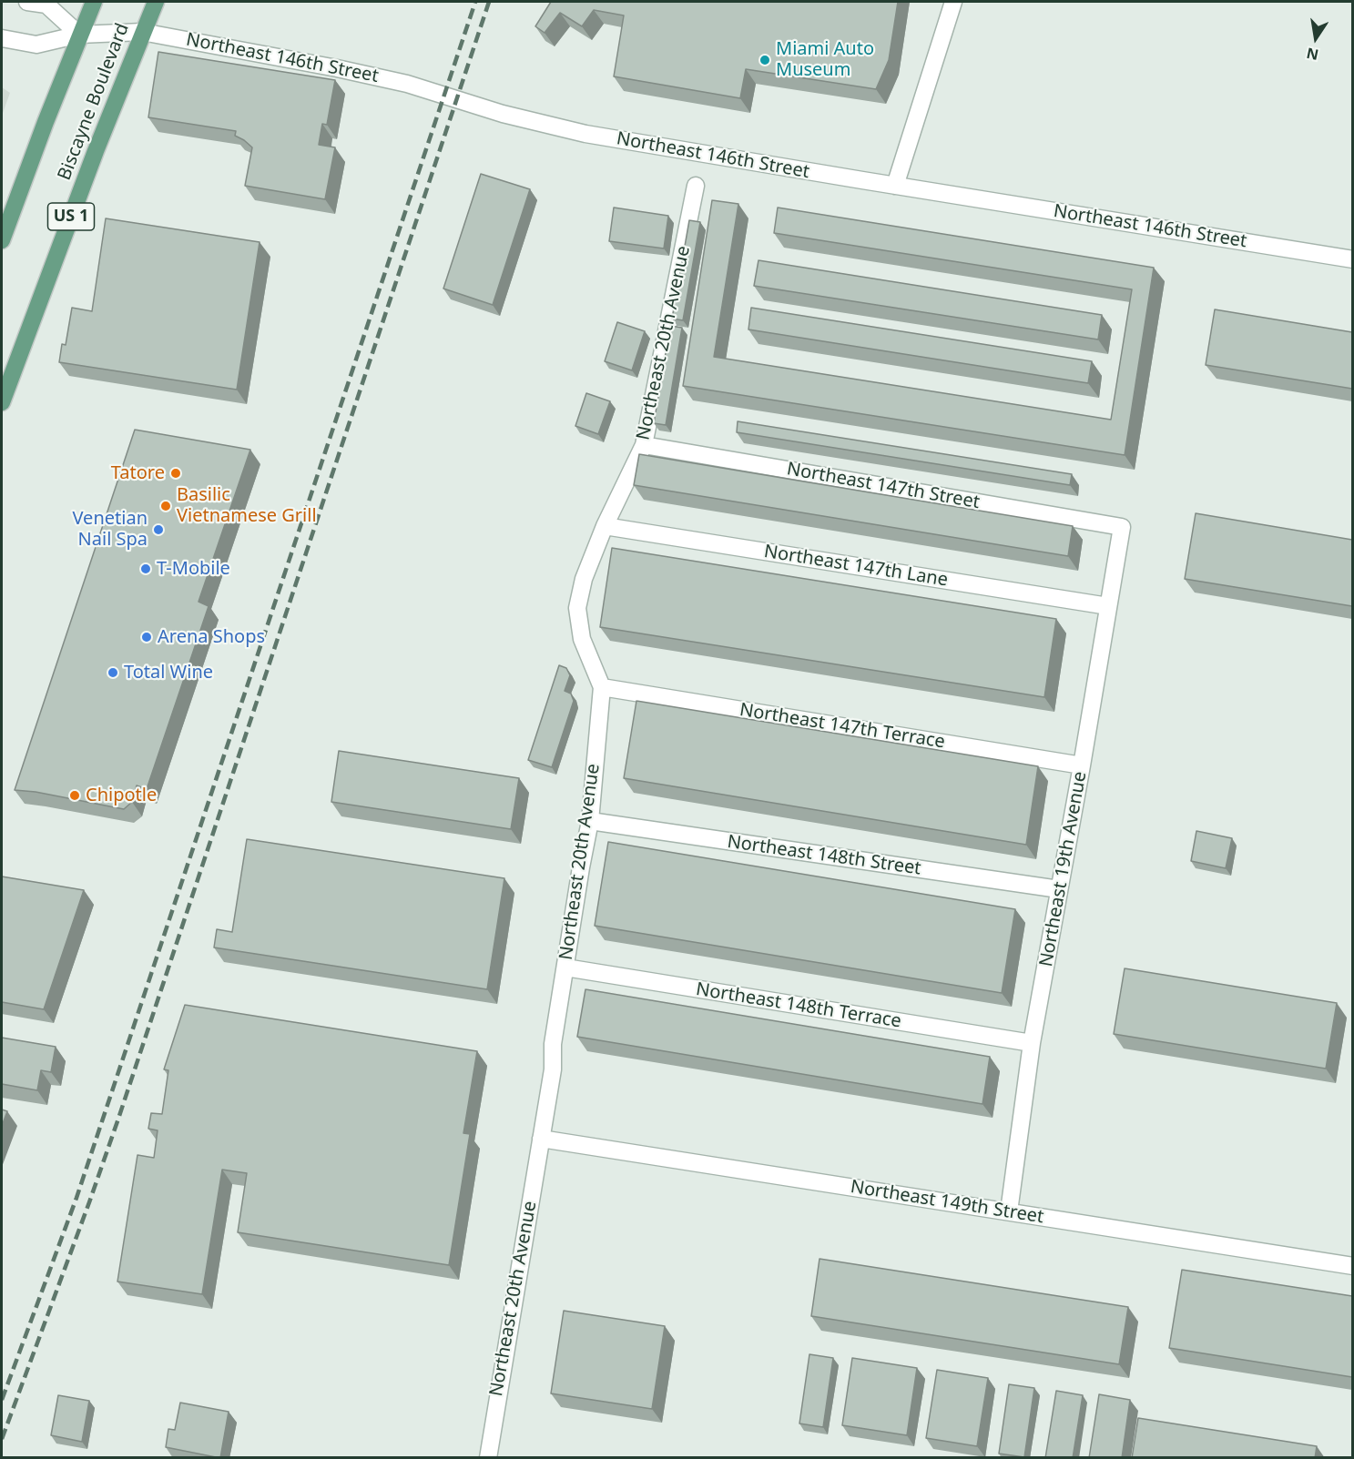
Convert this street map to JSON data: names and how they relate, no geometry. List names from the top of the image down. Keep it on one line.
{"streets":{"main road":["Biscayne Boulevard","US 1"],"street":["Northeast 146th Street","Northeast 20th Avenue","Northeast 147th Street","Northeast 147th Lane","Northeast 147th Terrace","Northeast 148th Street","Northeast 19th Avenue","Northeast 148th Terrace","Northeast 149th Street"]},"crossings":[["Northeast 146th Street","Biscayne Boulevard"],["Northeast 20th Avenue","Northeast 147th Street"],["Northeast 20th Avenue","Northeast 147th Lane"],["Northeast 20th Avenue","Northeast 147th Terrace"],["Northeast 20th Avenue","Northeast 148th Street"],["Northeast 20th Avenue","Northeast 148th Terrace"],["Northeast 20th Avenue","Northeast 149th Street"],["Northeast 147th Street","Northeast 19th Avenue"],["Northeast 147th Lane","Northeast 19th Avenue"],["Northeast 147th Terrace","Northeast 19th Avenue"],["Northeast 148th Street","Northeast 19th Avenue"],["Northeast 19th Avenue","Northeast 148th Terrace"],["Northeast 19th Avenue","Northeast 149th Street"]],"places":["Miami Auto Museum","Tatore","Basilic Vietnamese Grill","Venetian Nail Spa","T-Mobile","Arena Shops","Total Wine","Chipotle"],"north":"bottom"}
